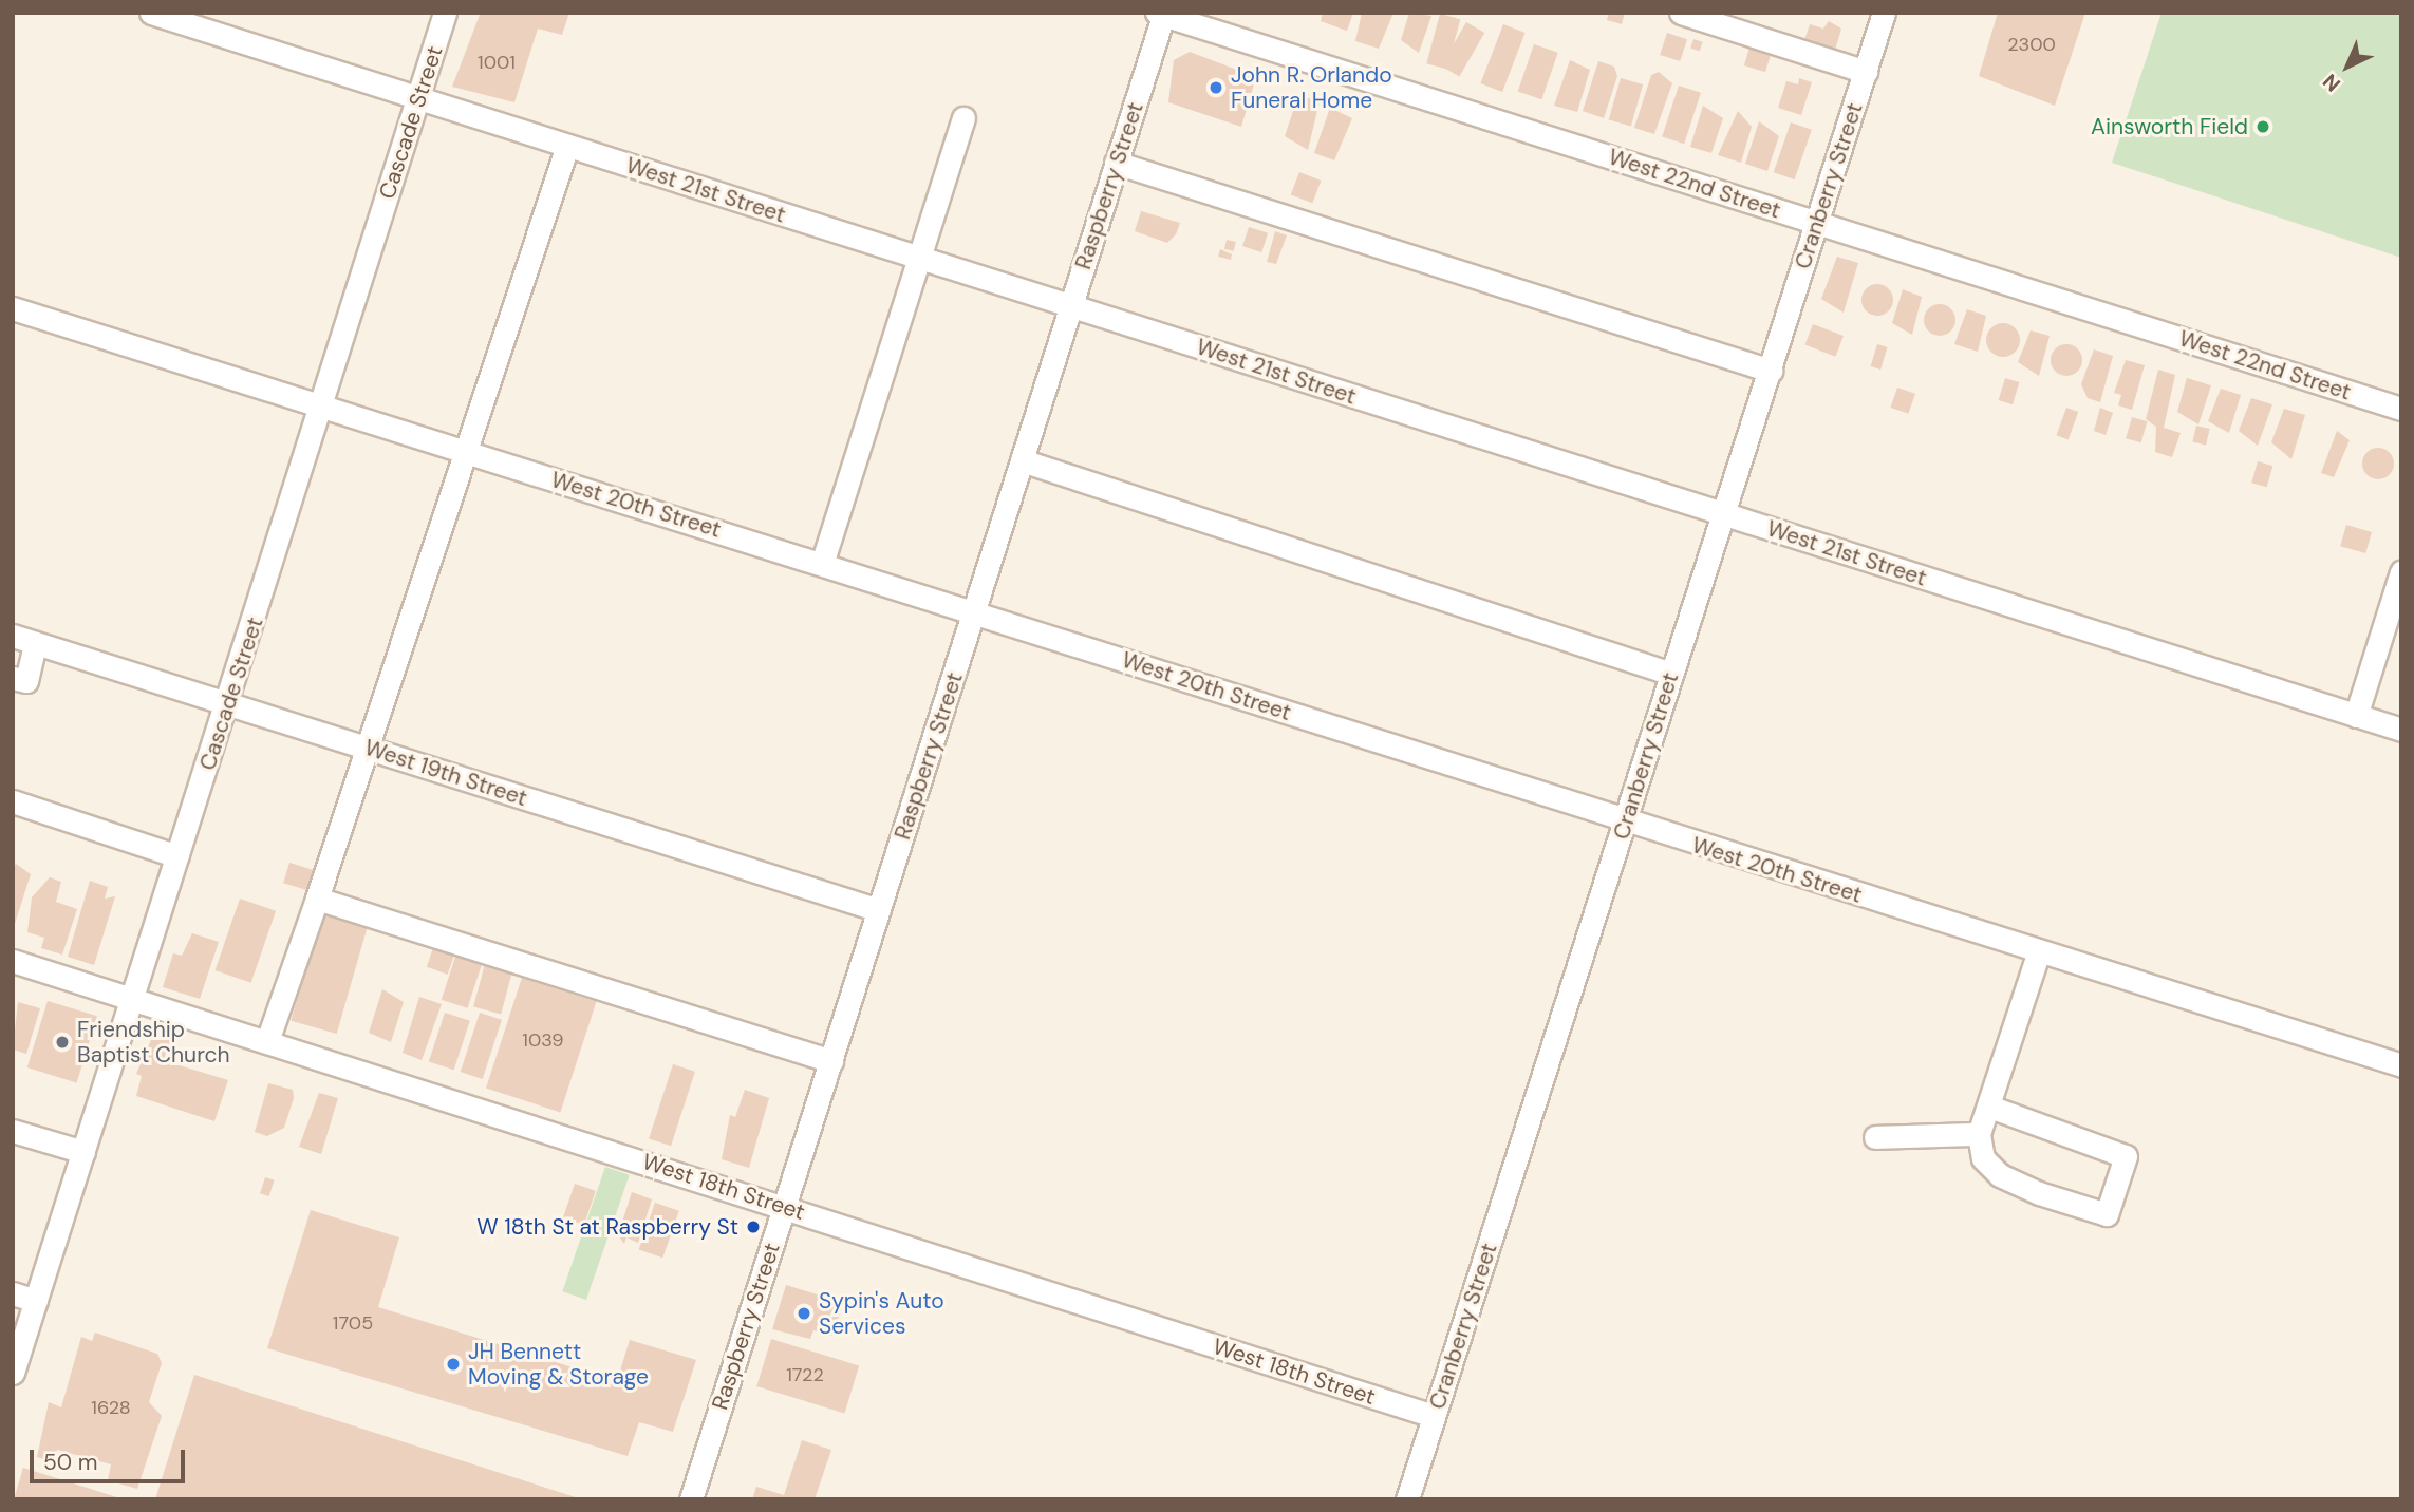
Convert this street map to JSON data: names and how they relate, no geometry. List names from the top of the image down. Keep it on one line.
{"streets":{"street":["Cascade Street","West 22nd Street","Raspberry Street","Cranberry Street","West 21st Street","West 20th Street","West 19th Street","West 18th Street"]},"crossings":[["Cascade Street","West 21st Street"],["Cascade Street","West 20th Street"],["Cascade Street","West 19th Street"],["Cascade Street","West 18th Street"],["West 22nd Street","Raspberry Street"],["West 22nd Street","Cranberry Street"],["Raspberry Street","West 21st Street"],["Raspberry Street","West 20th Street"],["Raspberry Street","West 19th Street"],["Raspberry Street","West 18th Street"],["Cranberry Street","West 21st Street"],["Cranberry Street","West 20th Street"],["Cranberry Street","West 18th Street"]],"places":["John R. Orlando Funeral Home","Ainsworth Field","Friendship Baptist Church","W 18th St at Raspberry St","Sypin's Auto Services","JH Bennett Moving & Storage"],"house_numbers":["2300","1001","1039","1705","1722","1628"],"scale_bar":"50 m","north":"bottom left"}
